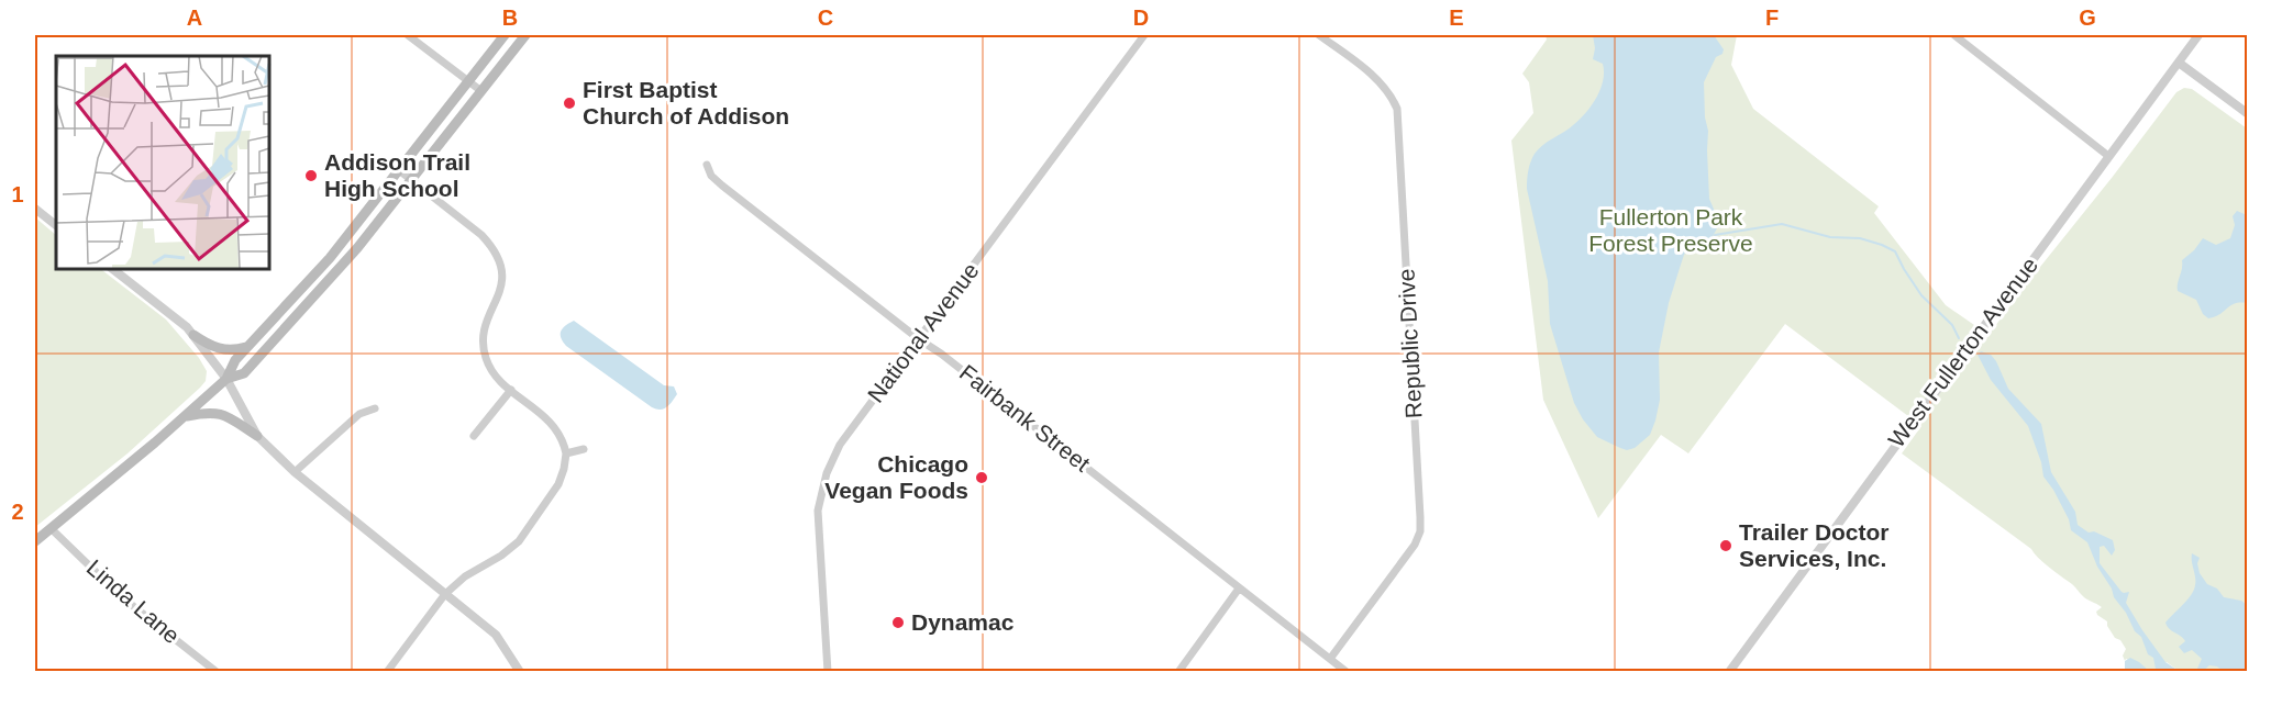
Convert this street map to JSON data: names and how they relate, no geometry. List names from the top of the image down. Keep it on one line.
{"streets":{"street":["National Avenue","Republic Drive","West Fullerton Avenue","Fairbank Street","Linda Lane"]},"crossings":[["National Avenue","Fairbank Street"],["Republic Drive","Fairbank Street"]],"parks":["Fullerton Park Forest Preserve"],"places":["First Baptist Church of Addison","Addison Trail High School","Chicago Vegan Foods","Trailer Doctor Services, Inc.","Dynamac"],"grid":{"columns":["A","B","C","D","E","F","G"],"rows":["1","2"]}}
